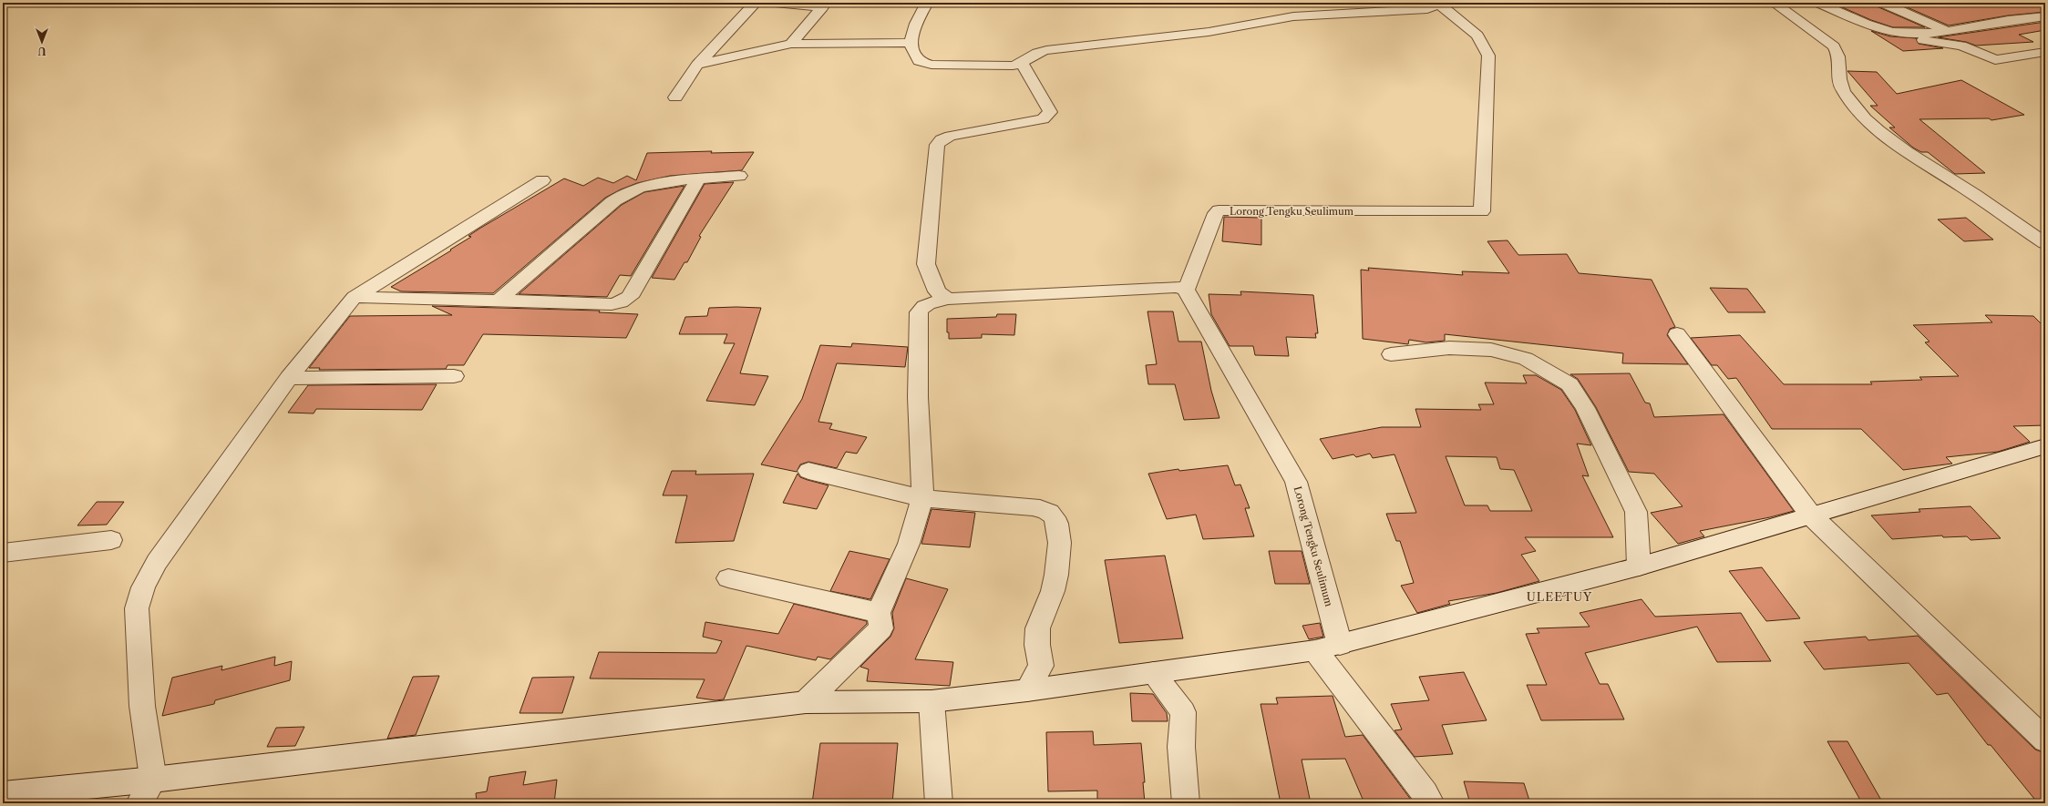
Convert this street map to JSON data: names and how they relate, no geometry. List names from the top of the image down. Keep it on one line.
{"streets":{"street":["Lorong Tengku Seulimum"]},"districts":["ULEETUY"],"north":"bottom"}
